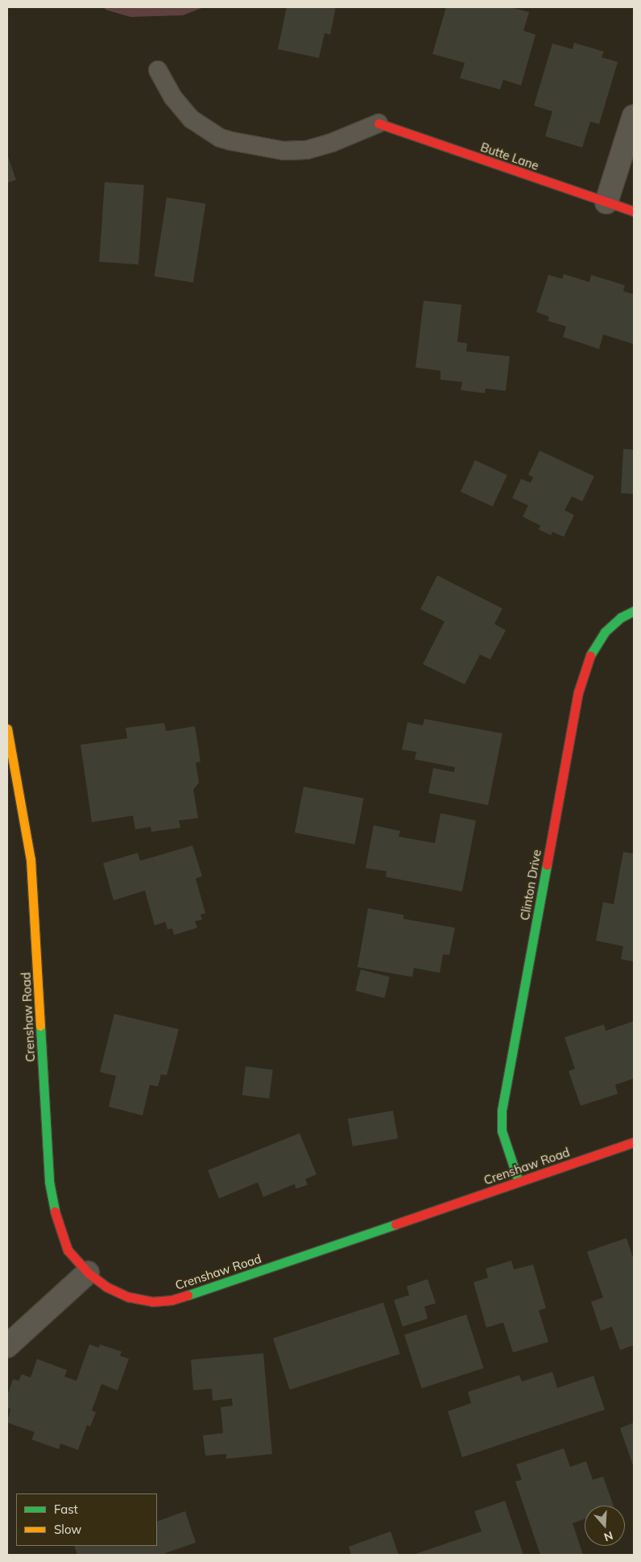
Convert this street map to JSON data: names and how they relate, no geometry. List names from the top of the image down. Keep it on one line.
{"streets":{"street":["Butte Lane","Clinton Drive","Crenshaw Road"]},"crossings":[["Clinton Drive","Crenshaw Road"]],"legend":["Fast","Slow"],"north":"bottom"}
